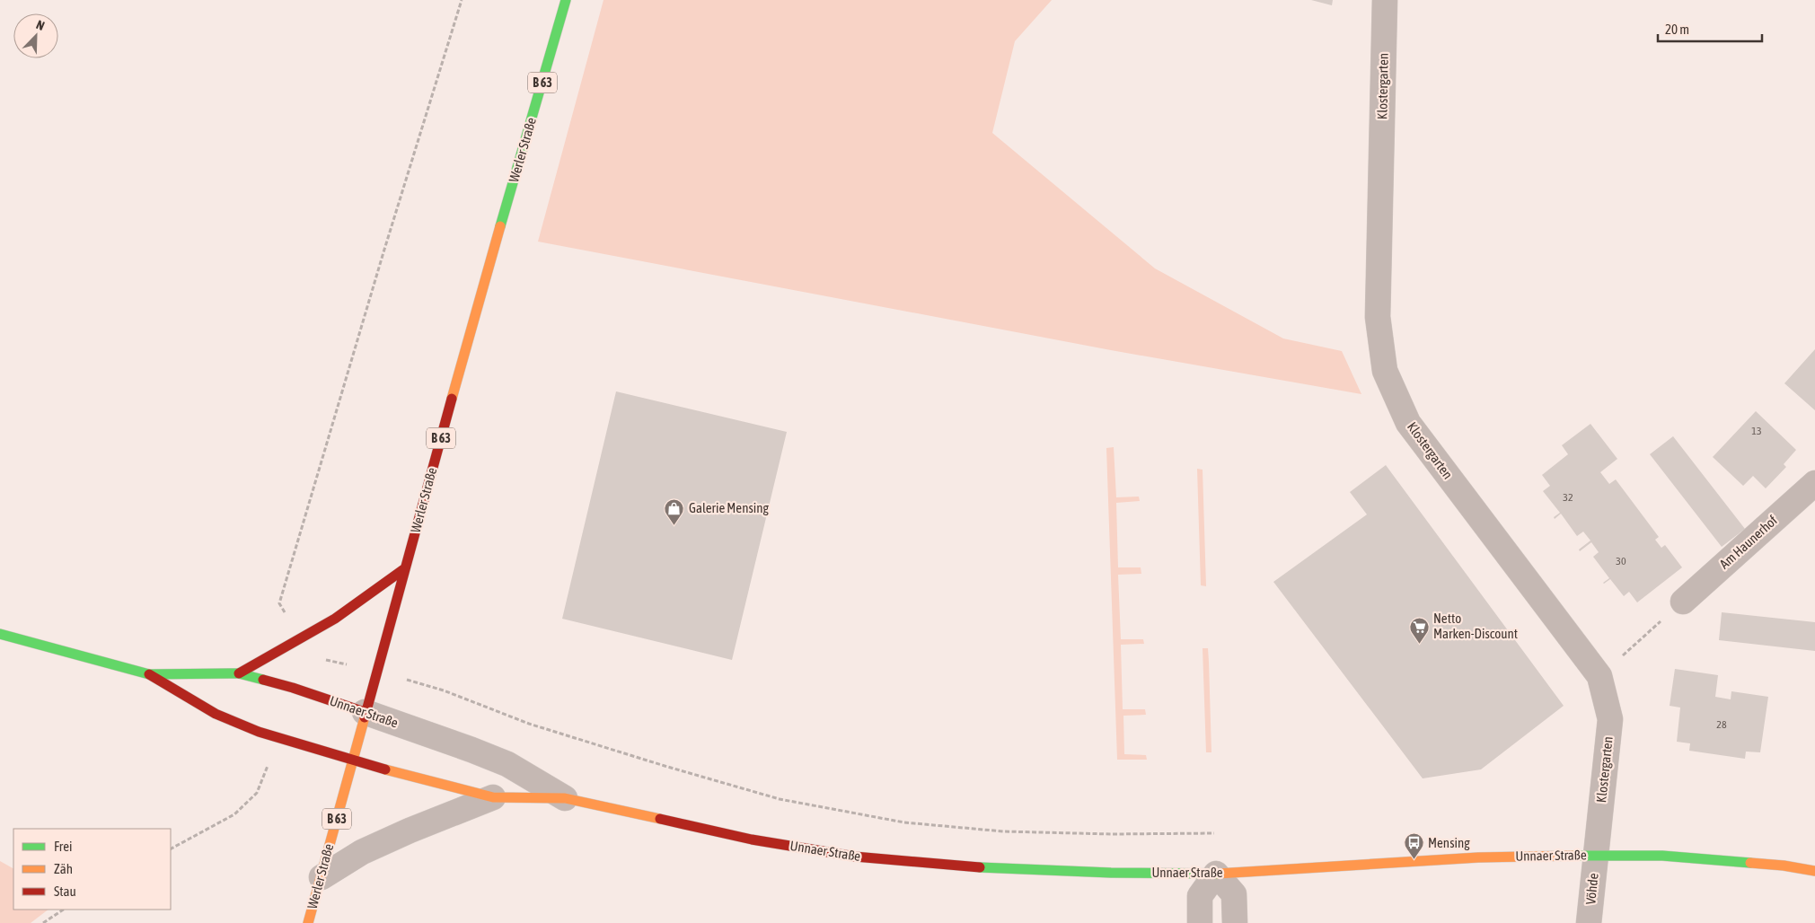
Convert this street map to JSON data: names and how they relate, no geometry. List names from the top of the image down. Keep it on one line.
{"streets":{"main road":["B 63","Werler Straße","Unnaer Straße"],"street":["Klostergarten","Am Haunerhof","Vöhde"]},"crossings":[["Klostergarten","Unnaer Straße"],["Klostergarten","Vöhde"],["Werler Straße","Unnaer Straße"],["Unnaer Straße","Vöhde"]],"places":{"shop":["Galerie Mensing"],"supermarket":["Netto Marken-Discount"],"bus stop":["Mensing"]},"house_numbers":["13","32","30","28"],"legend":["Frei","Zäh","Stau"],"scale_bar":"20 m","north":"top right"}
